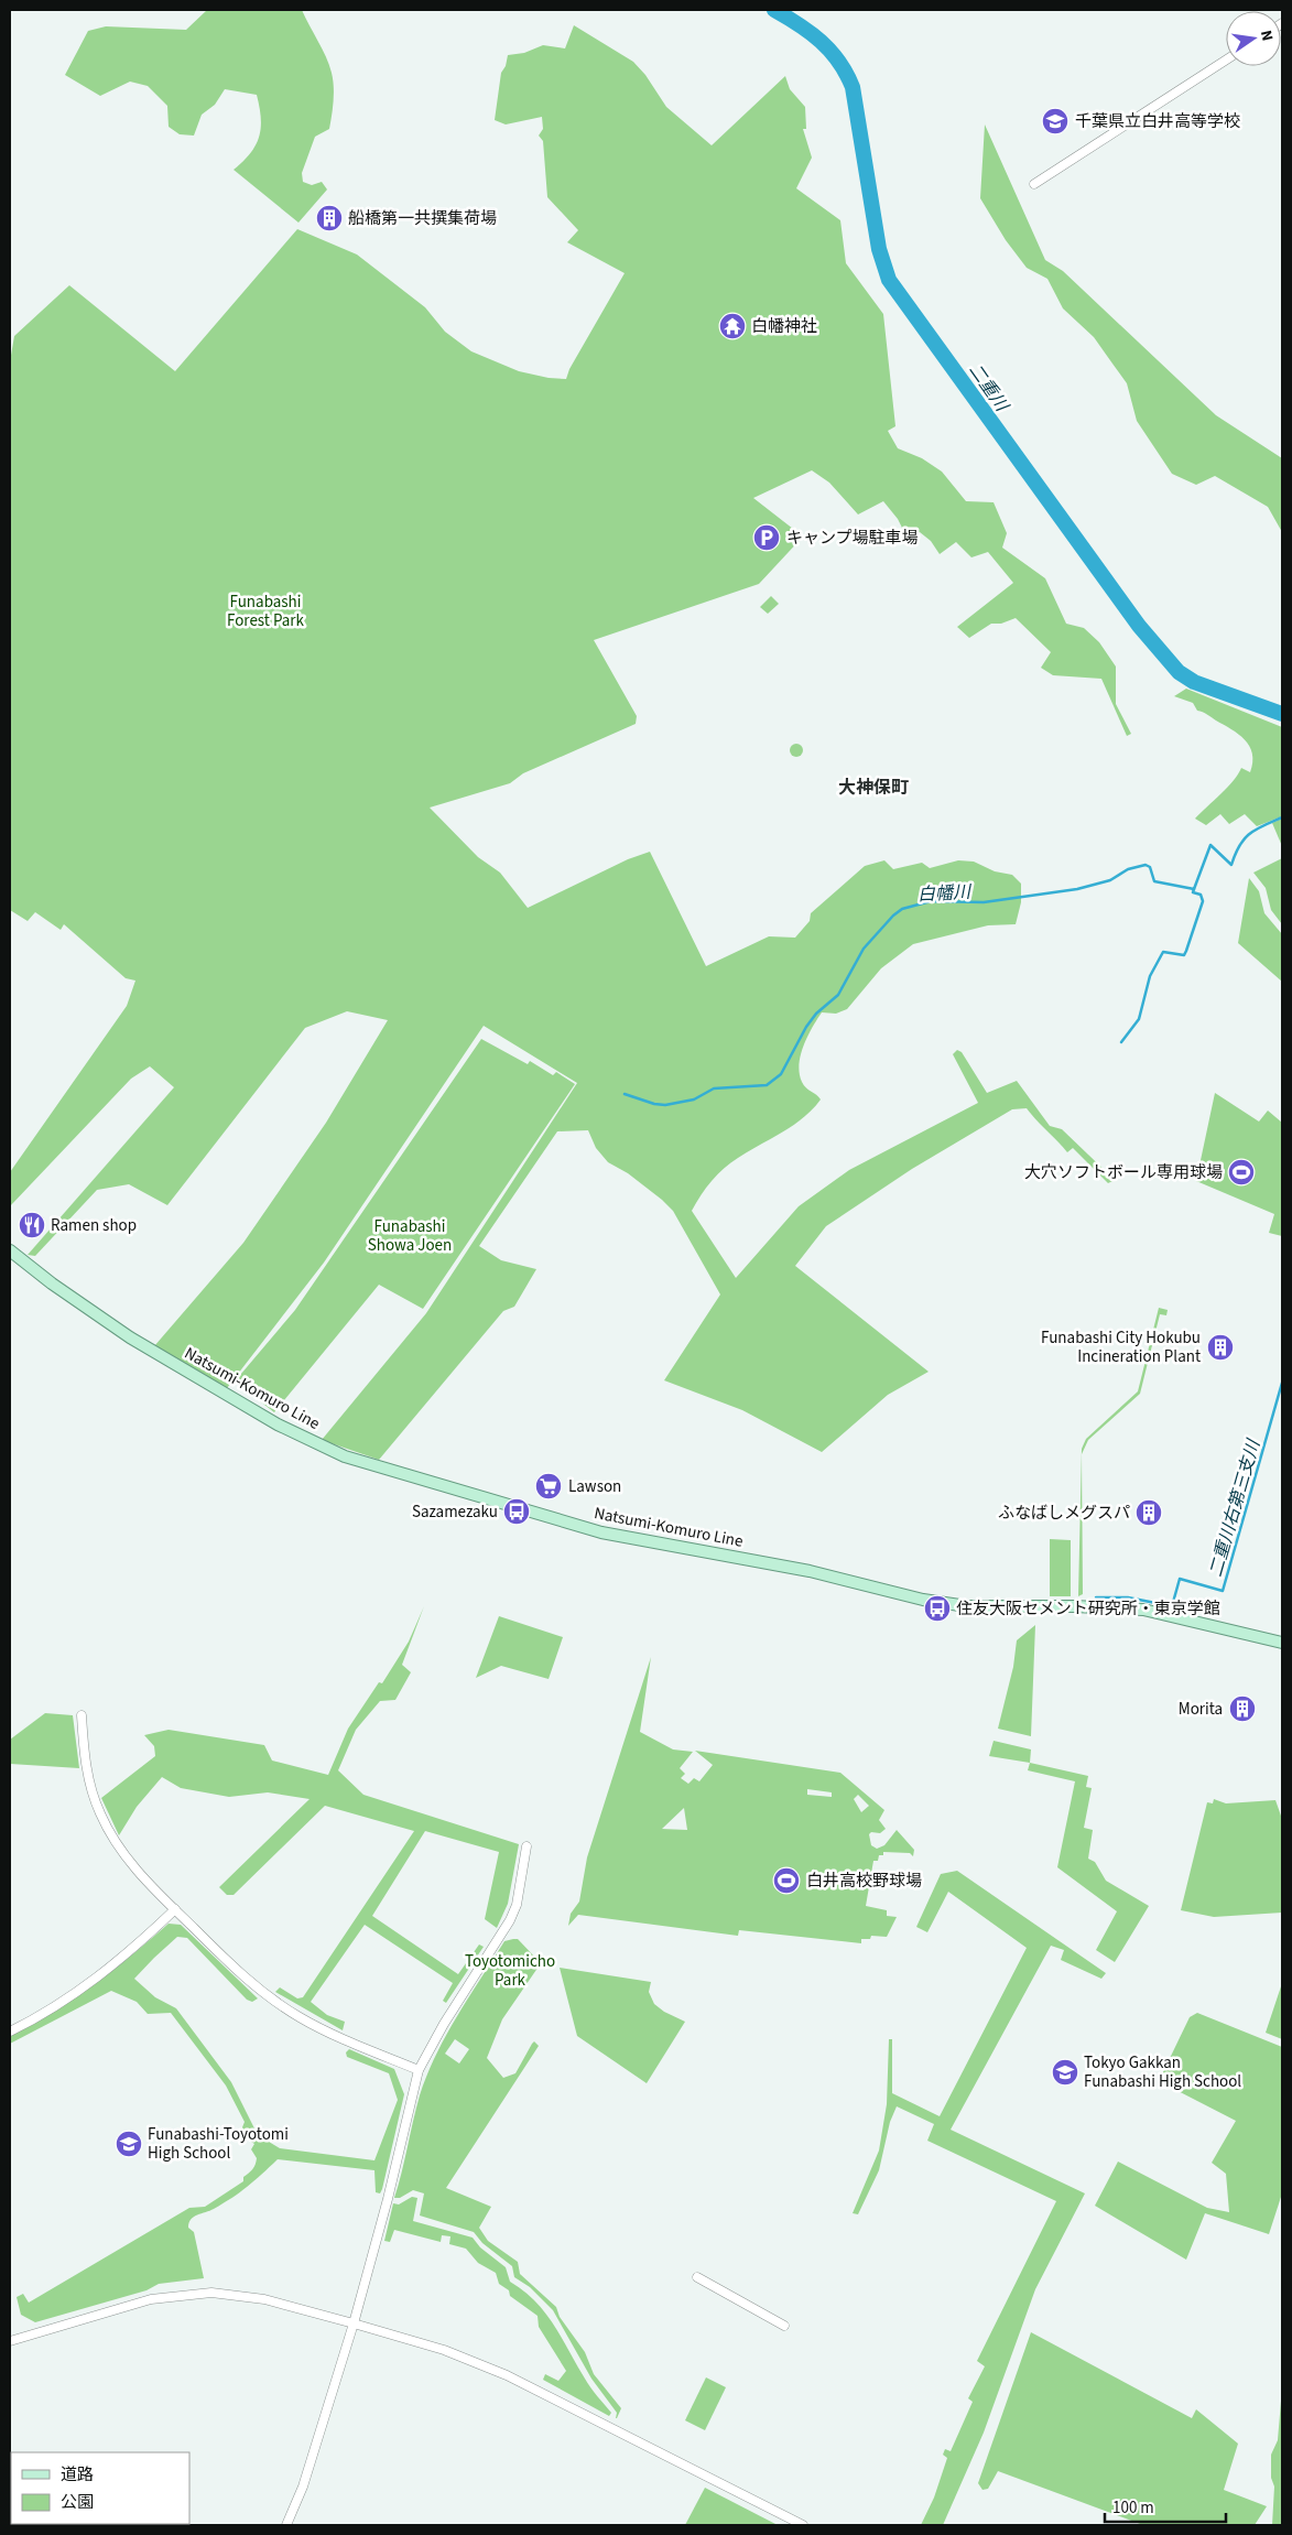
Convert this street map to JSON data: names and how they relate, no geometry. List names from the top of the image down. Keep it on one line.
{"streets":{"main road":["Natsumi-Komuro Line"]},"districts":["大神保町"],"water":["二重川","白幡川","二重川右第三支川"],"parks":["Funabashi Forest Park","Funabashi Showa Joen","Toyotomicho Park"],"places":{"school or university":["千葉県立白井高等学校","Tokyo Gakkan Funabashi High School","Funabashi-Toyotomi High School"],"building":["船橋第一共撰集荷場","Funabashi City Hokubu Incineration Plant","ふなばしメグスパ","Morita"],"temple":["白幡神社"],"parking":["キャンプ場駐車場"],"sports":["大穴ソフトボール専用球場","白井高校野球場"],"restaurant":["Ramen shop"],"supermarket":["Lawson"],"bus stop":["Sazamezaku","住友大阪セメント研究所・東京学館"]},"legend":["道路","公園"],"scale_bar":"100 m","north":"right"}
